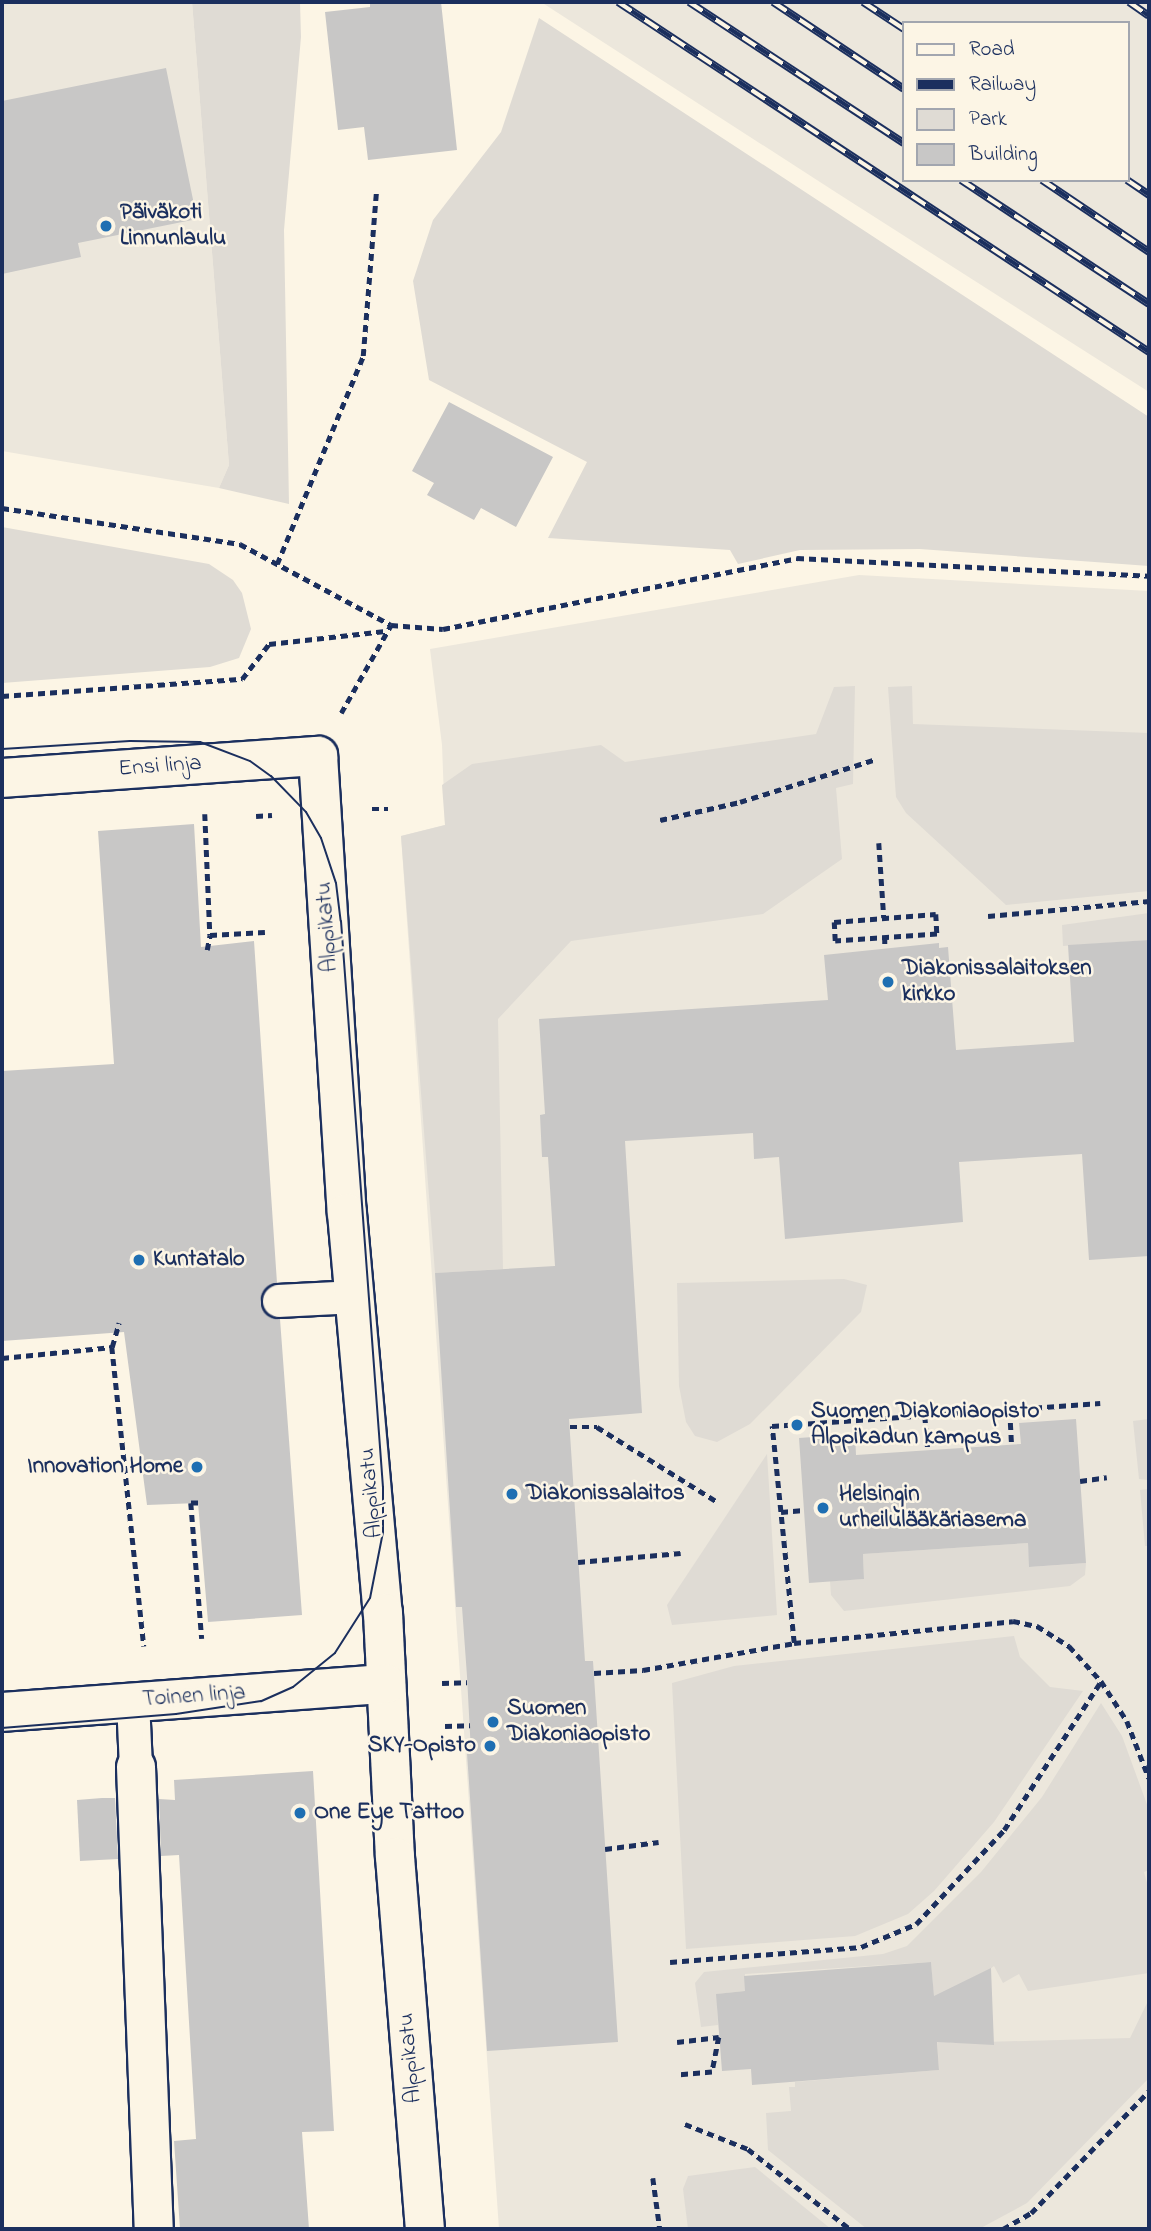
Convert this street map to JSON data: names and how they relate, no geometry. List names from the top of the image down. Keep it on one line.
{"streets":{"street":["Ensi linja","Alppikatu","Toinen linja"]},"crossings":[["Ensi linja","Alppikatu"],["Alppikatu","Toinen linja"]],"places":["Päiväkoti Linnunlaulu","Diakonissalaitoksen kirkko","Kuntatalo","Suomen Diakoniaopisto Alppikadun kampus","Innovation Home","Diakonissalaitos","Helsingin urheilulääkäriasema","Suomen Diakoniaopisto","SKY-Opisto","One Eye Tattoo"],"legend":["Road","Railway","Park","Building"]}
